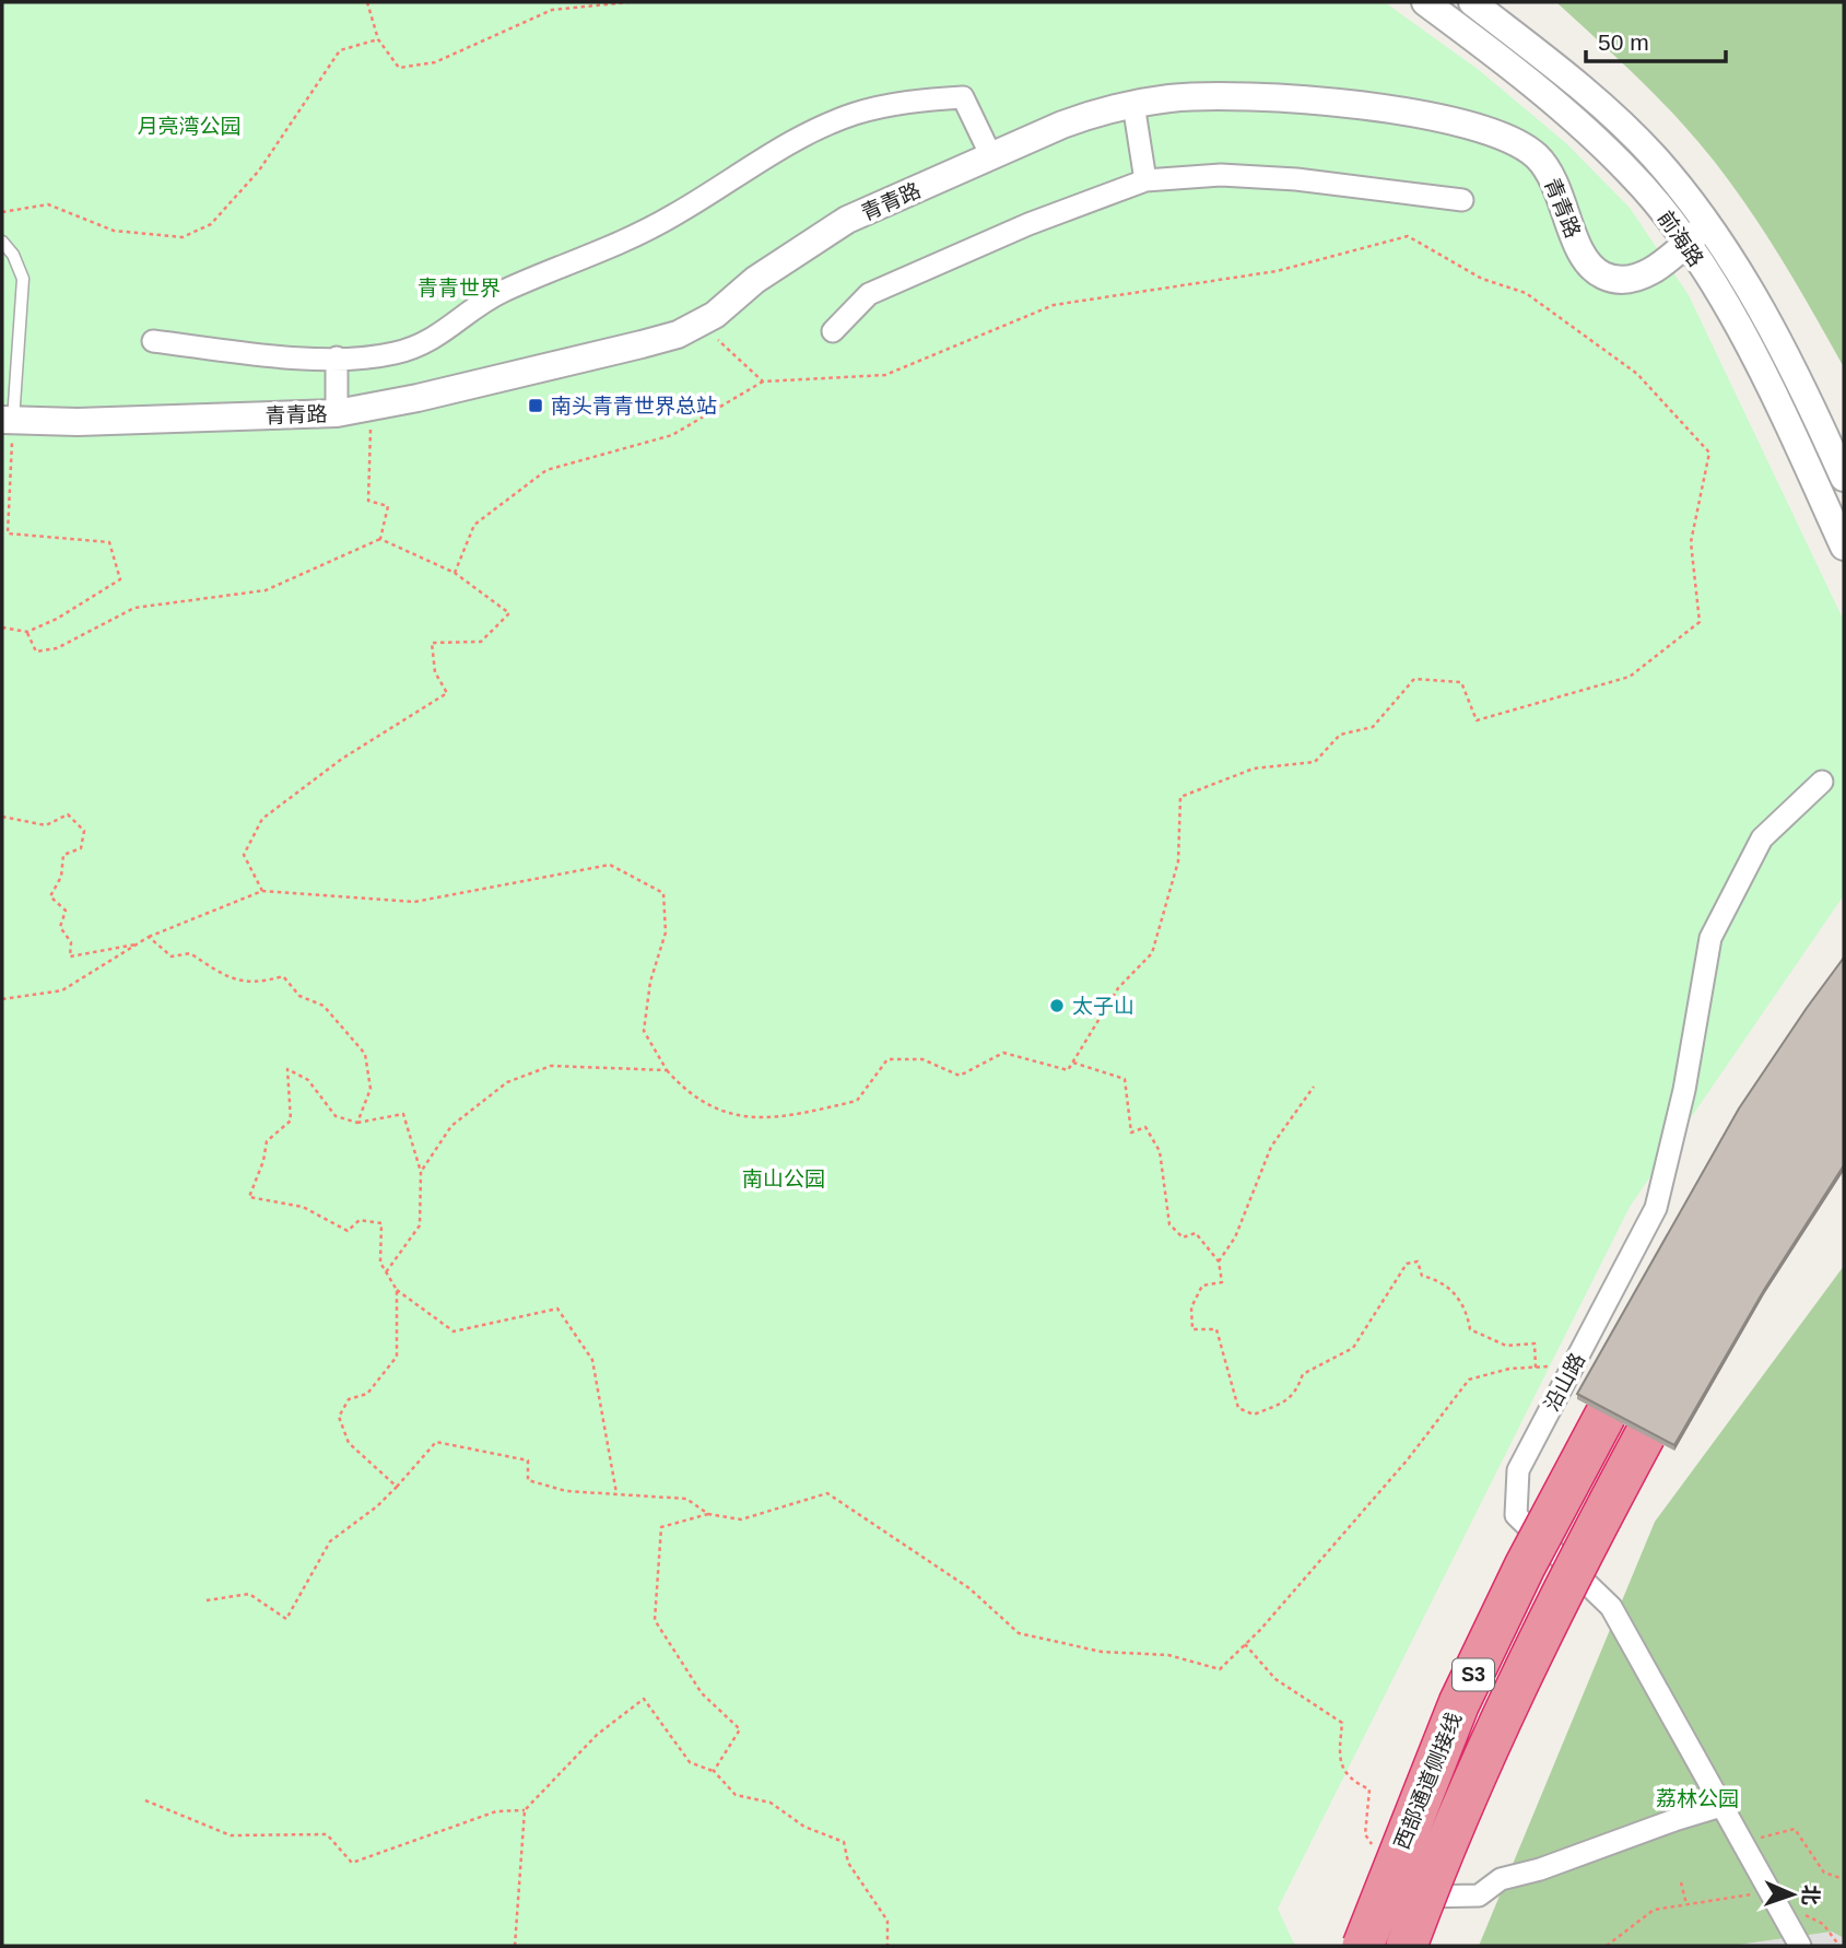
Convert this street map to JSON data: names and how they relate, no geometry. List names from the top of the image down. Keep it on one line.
{"streets":{"highway":["S3","西部通道侧接线"],"street":["青青路","前海路","沿山路"]},"crossings":[["青青路","前海路"]],"parks":["月亮湾公园","青青世界","南山公园","荔林公园"],"places":{"transit":["南头青青世界总站"],"other":["太子山"]},"scale_bar":"50 m","north":"right"}
